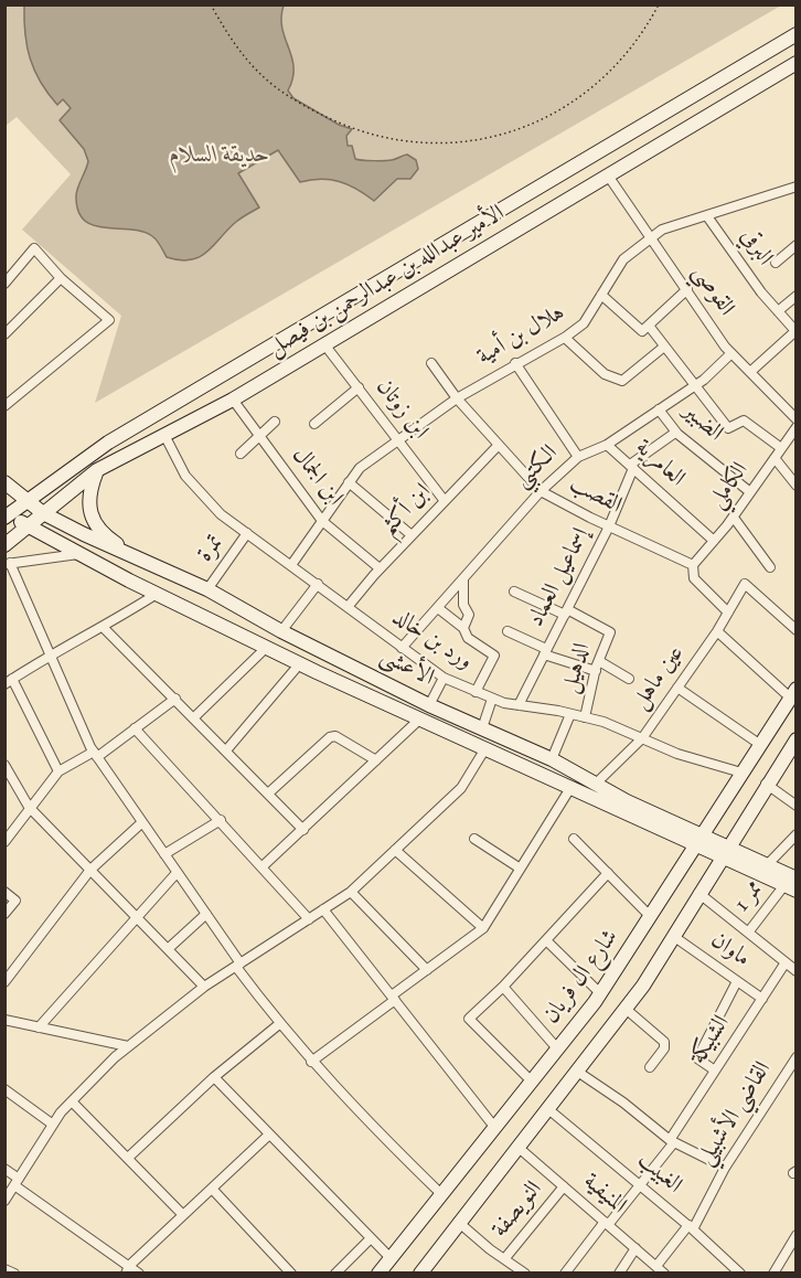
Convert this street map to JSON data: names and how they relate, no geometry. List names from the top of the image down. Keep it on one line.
{"streets":{"main road":["الأمير عبدالله بن عبدالرحمن بن فيصل","الأعشى","شارع ال فريان"],"street":["البرقي","القوصي","هلال بن أمية","ابن زوتان","الضبير","العامرية","الكتبي","ابن الجمال","الكاملي","القصب","ابن أكثم","تمرة","إسماعيل العماد","ورد بن خالد","الدهيل","عين ماهل","ممر 1","ماوان","الشبيكة","القاضي الأشبيلي","الغبيب","المنيفية","النويصفة"]},"crossings":[["البرقي","هلال بن أمية"],["الأمير عبدالله بن عبدالرحمن بن فيصل","القوصي"],["الأمير عبدالله بن عبدالرحمن بن فيصل","ابن زوتان"],["الأمير عبدالله بن عبدالرحمن بن فيصل","ابن الجمال"],["الأمير عبدالله بن عبدالرحمن بن فيصل","ورد بن خالد"],["الأمير عبدالله بن عبدالرحمن بن فيصل","الأعشى"],["القوصي","هلال بن أمية"],["القوصي","الكتبي"],["هلال بن أمية","ابن زوتان"],["هلال بن أمية","ابن الجمال"],["هلال بن أمية","القصب"],["هلال بن أمية","ورد بن خالد"],["ابن زوتان","ابن أكثم"],["الضبير","الكتبي"],["الضبير","الكاملي"],["العامرية","الكتبي"],["العامرية","الكاملي"],["العامرية","إسماعيل العماد"],["الكتبي","القصب"],["الكتبي","ورد بن خالد"],["ابن الجمال","ابن أكثم"],["الكاملي","القصب"],["القصب","ابن أكثم"],["القصب","إسماعيل العماد"],["ابن أكثم","ورد بن خالد"],["تمرة","ورد بن خالد"],["تمرة","الأعشى"],["إسماعيل العماد","ورد بن خالد"],["إسماعيل العماد","الدهيل"],["ورد بن خالد","الدهيل"],["ورد بن خالد","عين ماهل"],["ورد بن خالد","شارع ال فريان"],["الأعشى","عين ماهل"],["الأعشى","ممر 1"],["الأعشى","شارع ال فريان"],["ماوان","الشبيكة"],["الشبيكة","الغبيب"],["الشبيكة","المنيفية"],["القاضي الأشبيلي","الغبيب"],["القاضي الأشبيلي","المنيفية"],["المنيفية","النويصفة"]],"parks":["حديقة السلام"]}
